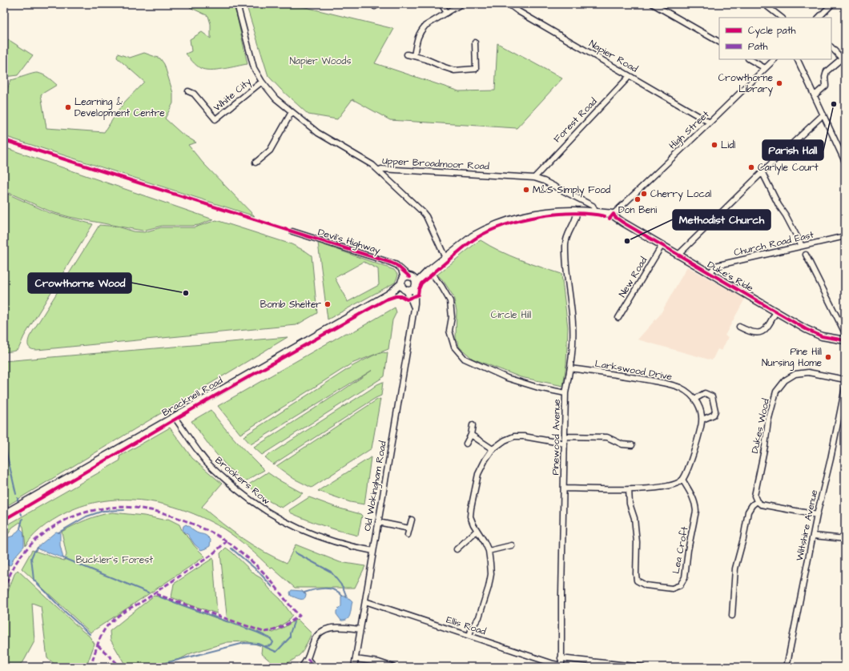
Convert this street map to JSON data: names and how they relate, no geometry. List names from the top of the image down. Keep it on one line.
{"streets":{"main road":["Duke's Ride","Bracknell Road"],"street":["Napier Road","White City","Forest Road","High Street","Upper Broadmoor Road","Devil's Highway","Church Road East","New Road","Larkswood Drive","Dukes Wood","Pinewood Avenue","Brookers Row","Old Wokingham Road","Wiltshire Avenue","Lea Croft","Ellis Road"]},"crossings":[["Napier Road","Forest Road"],["Napier Road","High Street"],["White City","Upper Broadmoor Road"],["Forest Road","Upper Broadmoor Road"],["High Street","Duke's Ride"],["Devil's Highway","Bracknell Road"],["Devil's Highway","Old Wokingham Road"],["Church Road East","Duke's Ride"],["Duke's Ride","New Road"],["Larkswood Drive","Pinewood Avenue"],["Larkswood Drive","Lea Croft"],["Bracknell Road","Brookers Row"],["Bracknell Road","Old Wokingham Road"],["Pinewood Avenue","Ellis Road"],["Brookers Row","Old Wokingham Road"],["Old Wokingham Road","Ellis Road"]],"parks":["Napier Woods","Circle Hill","Buckler's Forest"],"places":["Crowthorne Library","Parish Hall","Learning & Development Centre","Lidl","Carlyle Court","M&S Simply Food","Cherry Local","Don Beni","Methodist Church","Crowthorne Wood","Bomb Shelter","Pine Hill Nursing Home"],"legend":["Cycle path","Path"]}
